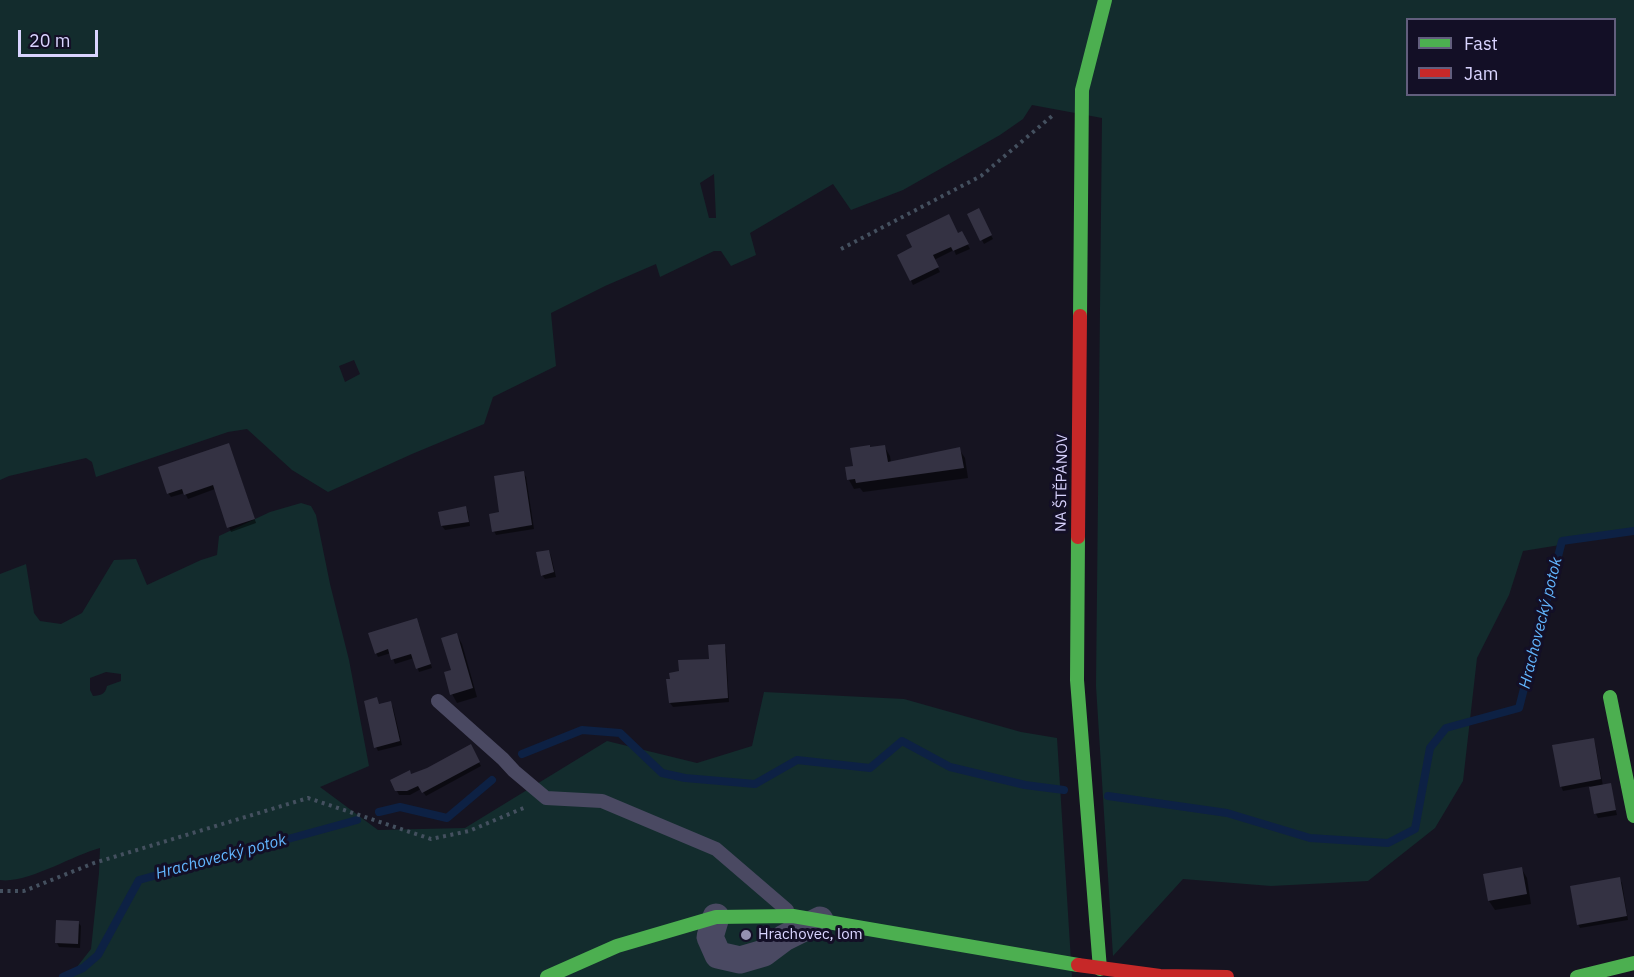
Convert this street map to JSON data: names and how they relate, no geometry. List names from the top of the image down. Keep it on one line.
{"streets":{"street":["NA ŠTĚPÁNOV"]},"water":["Hrachovecký potok"],"places":["Hrachovec, lom"],"legend":["Fast","Jam"],"scale_bar":"20 m"}
